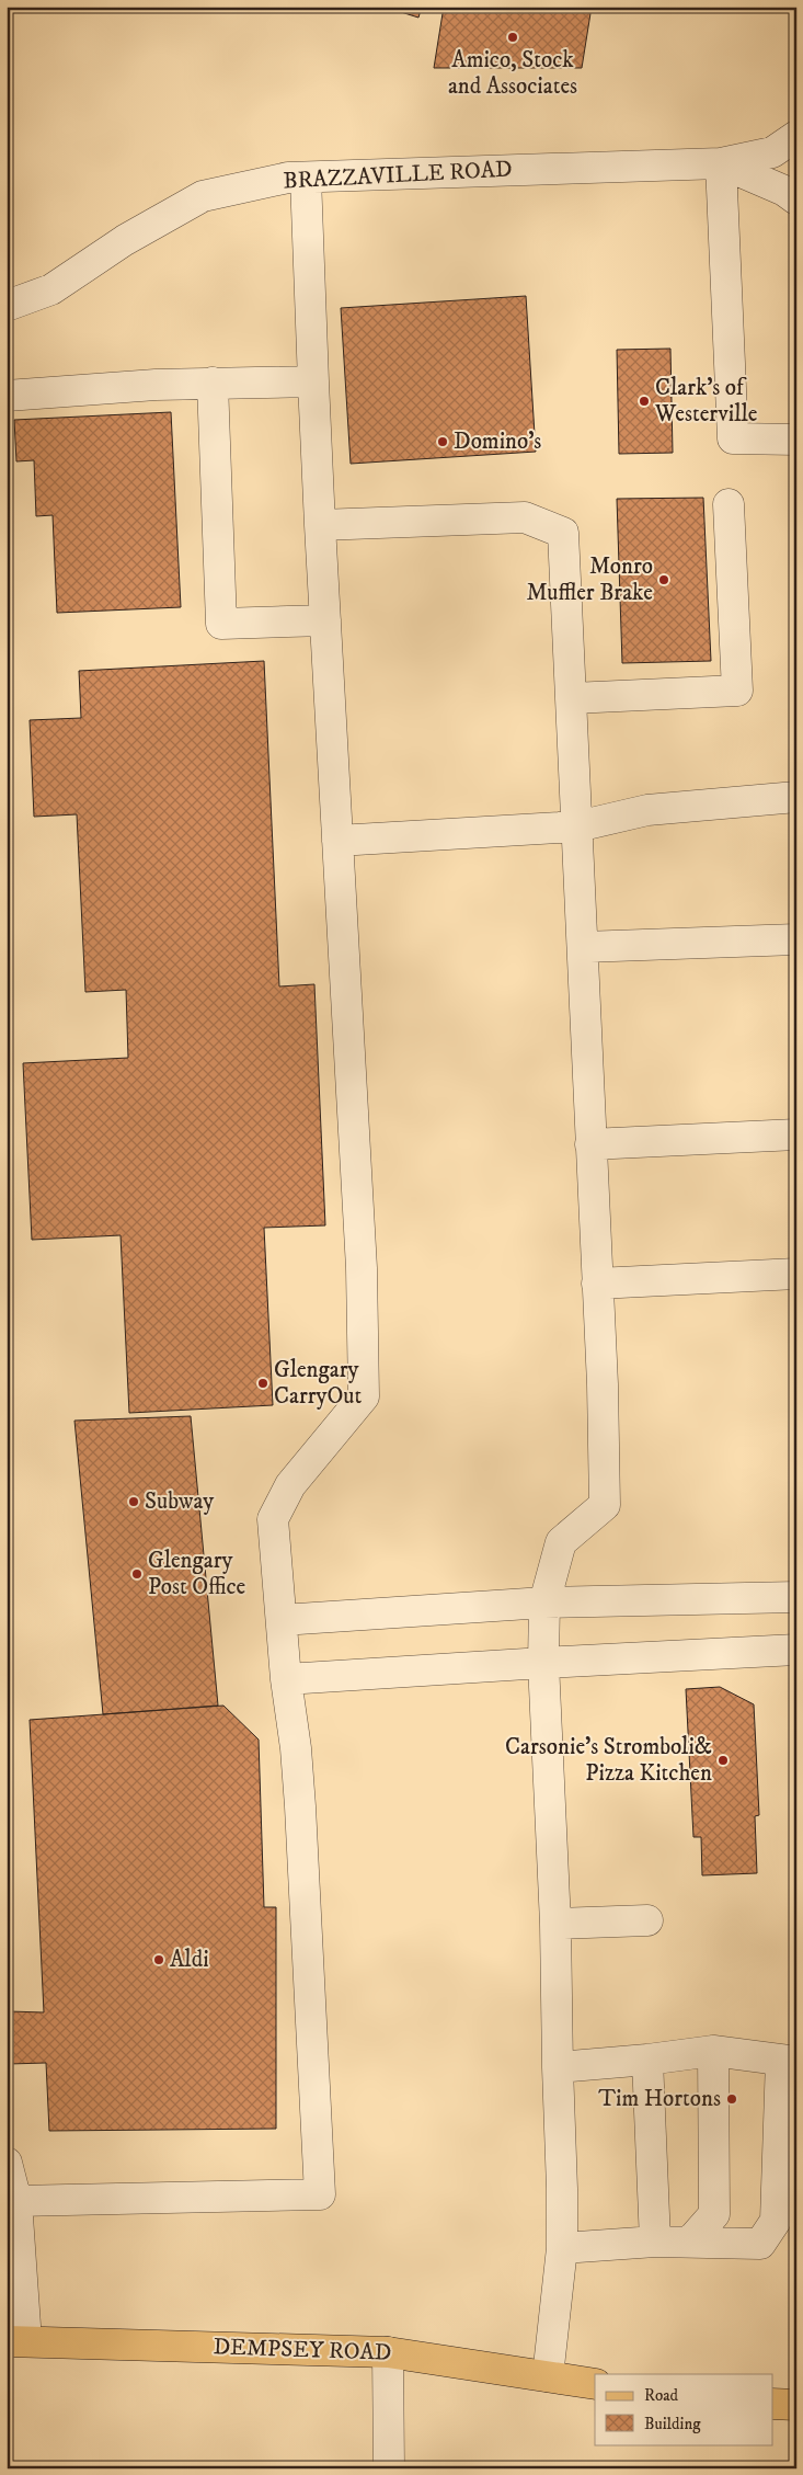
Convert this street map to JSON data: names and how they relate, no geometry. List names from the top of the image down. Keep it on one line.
{"streets":{"main road":["DEMPSEY ROAD"],"street":["BRAZZAVILLE ROAD"]},"places":["Amico, Stock and Associates","Clark's of Westerville","Domino's","Monro Muffler Brake","Glengary CarryOut","Subway","Glengary Post Office","Carsonie's Stromboli& Pizza Kitchen","Aldi","Tim Hortons"],"legend":["Road","Building"]}
